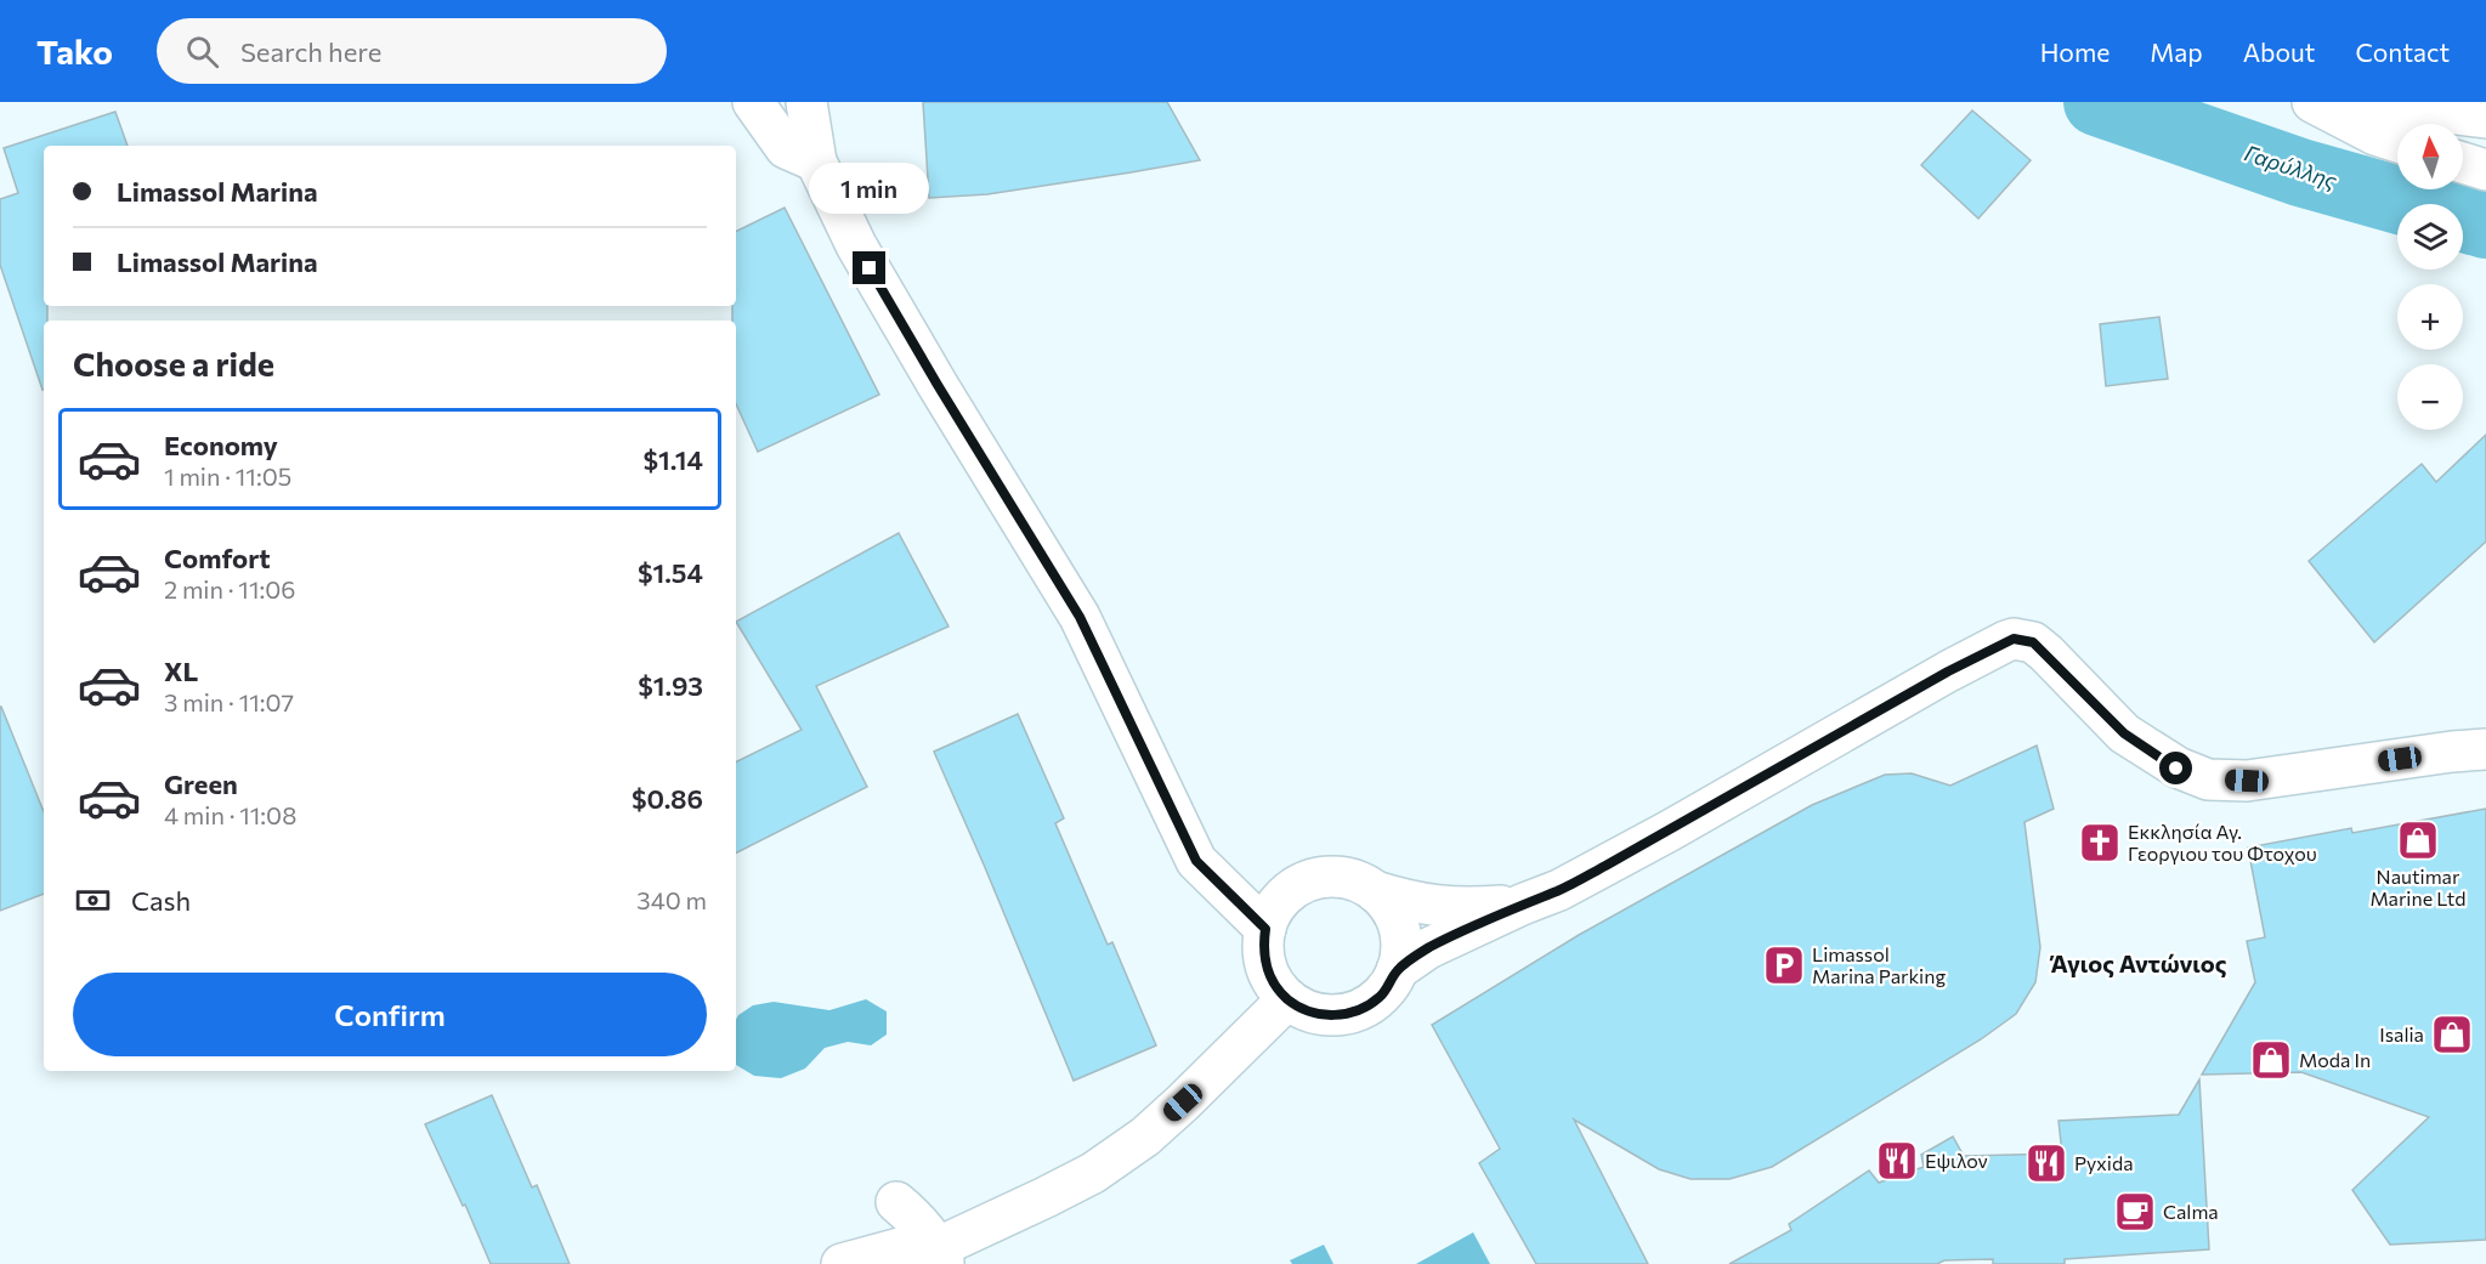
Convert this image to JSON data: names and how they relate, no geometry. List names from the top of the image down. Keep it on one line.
{"districts":["Άγιος Αντώνιος"],"water":["Γαρύλλης"],"places":{"shop":["Nautimar Marine Ltd","Isalia","Moda In"],"church":["Εκκλησία Αγ. Γεοργιου του Φτοχου"],"parking":["Limassol Marina Parking"],"restaurant":["Εψιλον","Pyxida"],"cafe":["Calma"]},"north":"top","page":{"header":"Tako","search":"Search here","nav":["Home","Map","About","Contact"],"map_buttons":["+","−"],"banner":["Limassol Marina","Limassol Marina"],"bubble":"1 min","heading":"Choose a ride","list":[{"name":"Economy","note":"1 min · 11:05","value":"$1.14"},{"name":"Comfort","note":"2 min · 11:06","value":"$1.54"},{"name":"XL","note":"3 min · 11:07","value":"$1.93"},{"name":"Green","note":"4 min · 11:08","value":"$0.86"}],"pay":["Cash","340 m"],"buttons":"Confirm"}}
